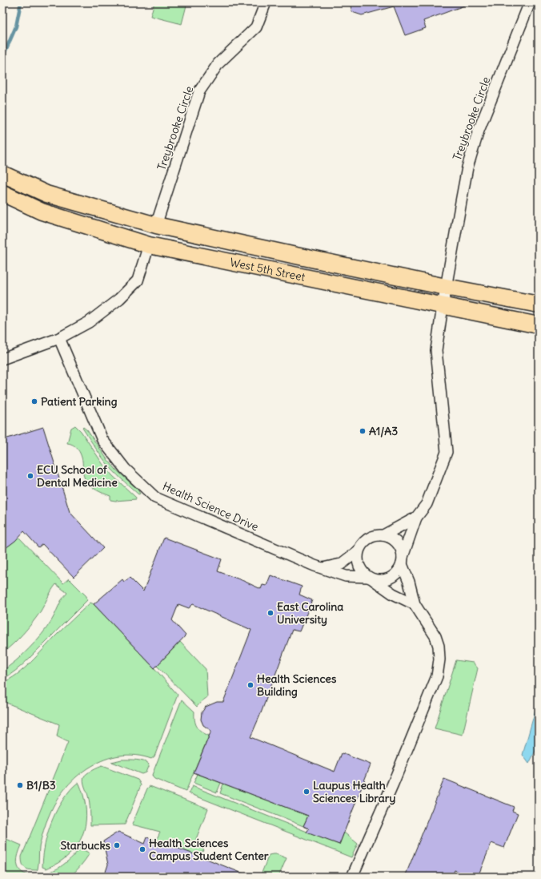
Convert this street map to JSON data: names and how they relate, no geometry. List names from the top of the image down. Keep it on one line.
{"streets":{"main road":["West 5th Street"],"street":["Treybrooke Circle","Health Science Drive"]},"crossings":[["Treybrooke Circle","West 5th Street"]],"places":["Patient Parking","A1/A3","ECU School of Dental Medicine","East Carolina University","Health Sciences Building","B1/B3","Laupus Health Sciences Library","Starbucks","Health Sciences Campus Student Center"]}
